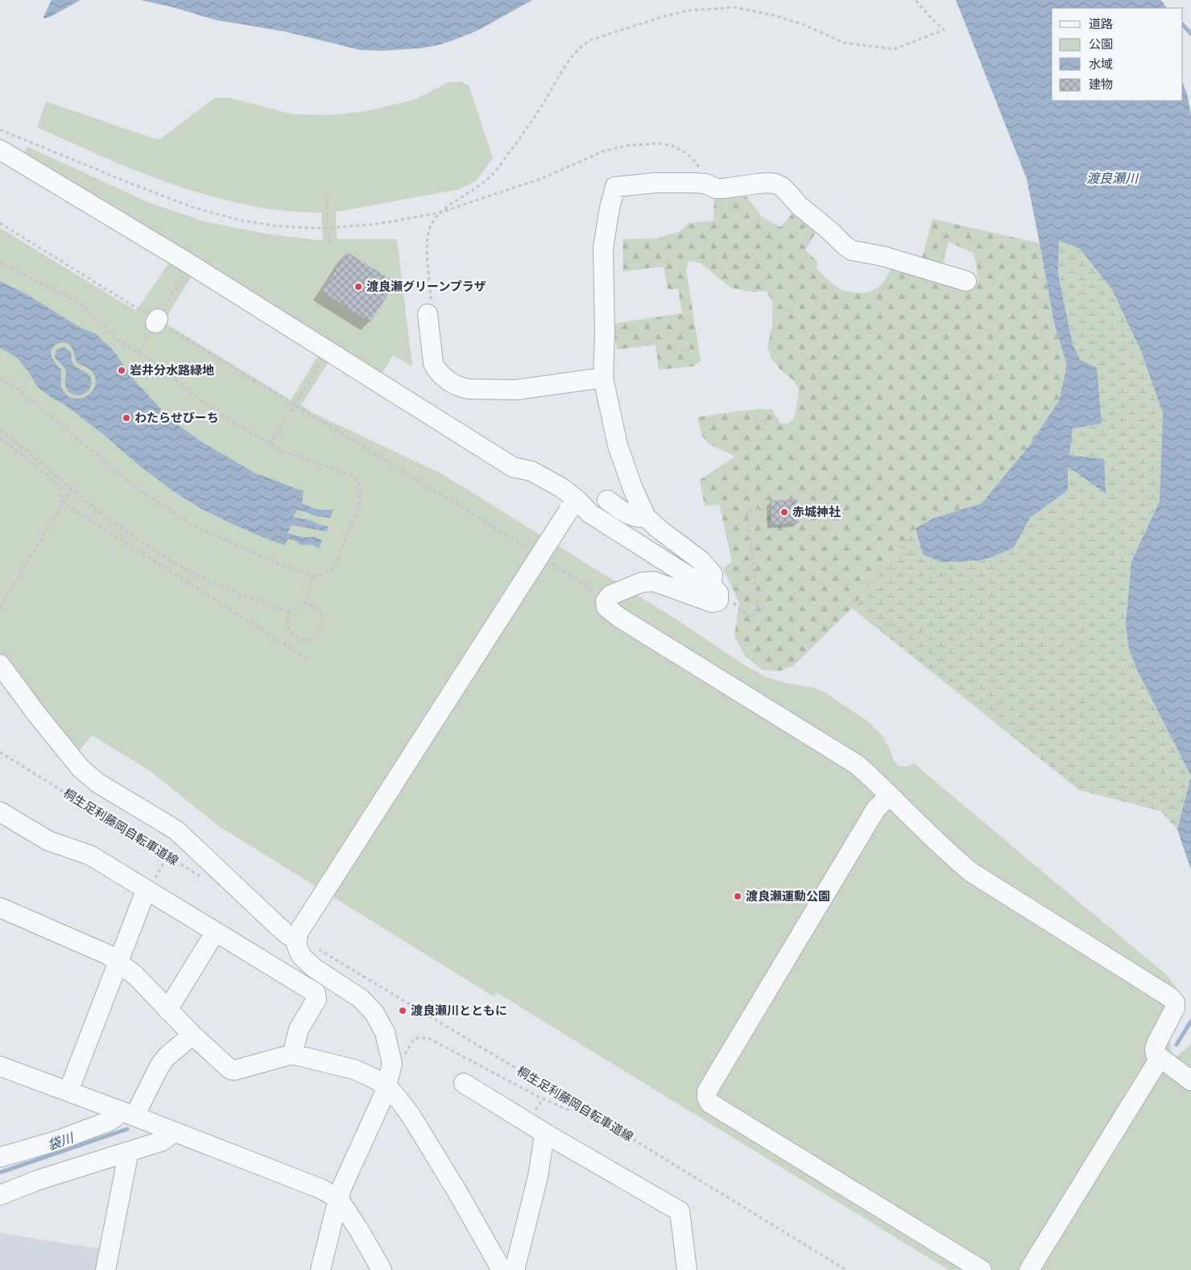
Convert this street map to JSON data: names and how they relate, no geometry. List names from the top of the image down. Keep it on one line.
{"streets":{"path":["桐生足利藤岡自転車道線"]},"water":["渡良瀬川","袋川"],"places":["渡良瀬グリーンプラザ","岩井分水路緑地","わたらせびーち","赤城神社","渡良瀬運動公園","渡良瀬川とともに"],"legend":["道路","公園","水域","建物"]}
